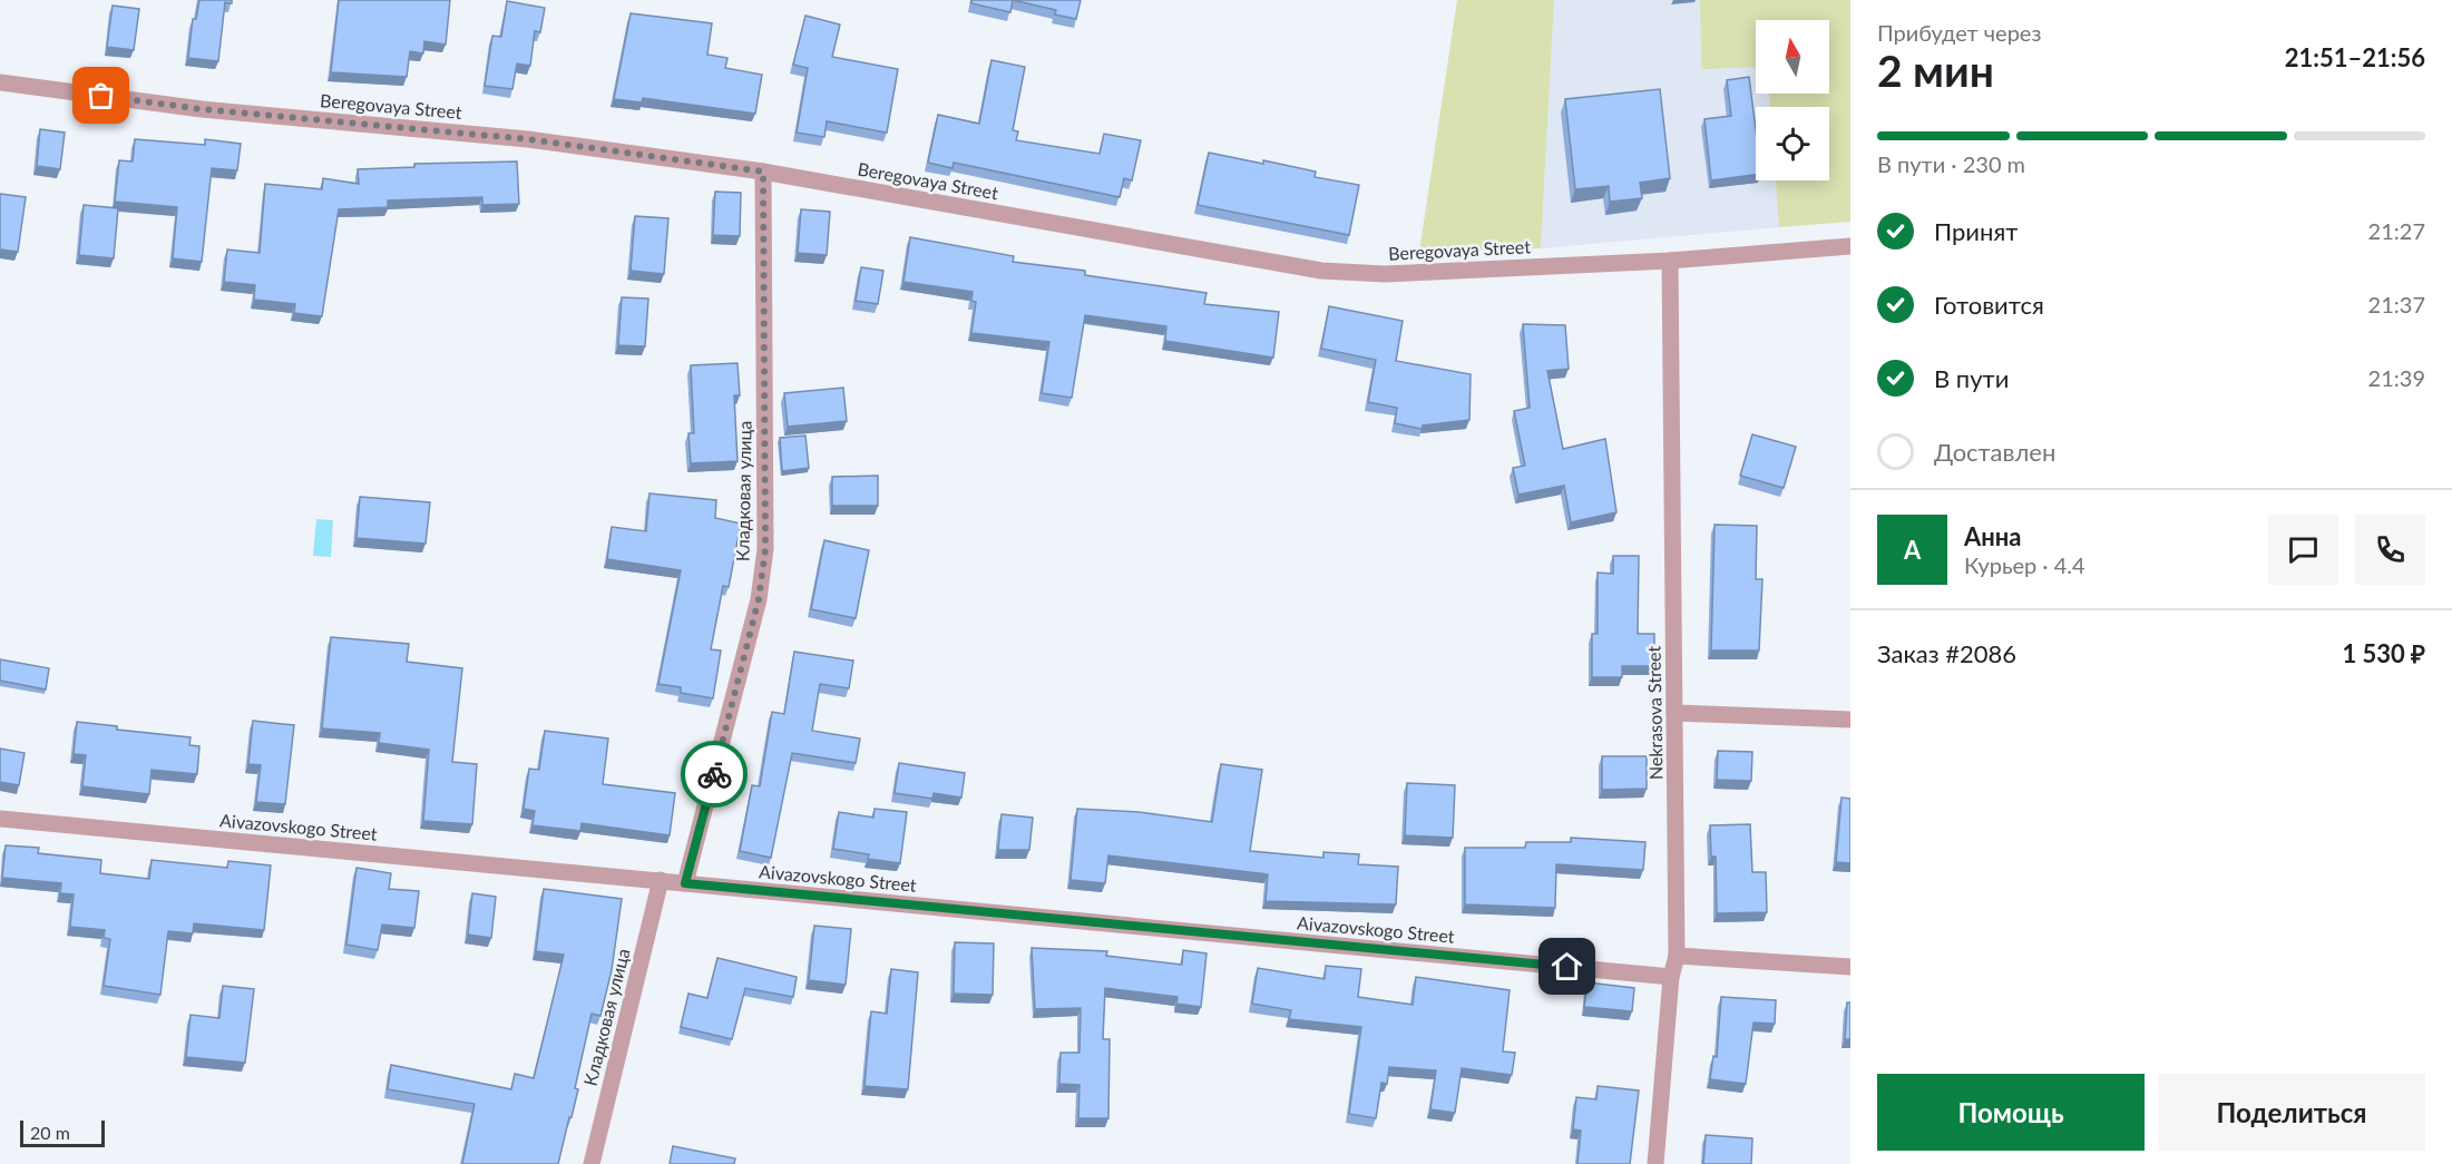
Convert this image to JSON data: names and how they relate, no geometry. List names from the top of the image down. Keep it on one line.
{"streets":{"street":["Beregovaya Street","Кладковая улица","Nekrasova Street","Aivazovskogo Street"]},"crossings":[["Beregovaya Street","Кладковая улица"],["Beregovaya Street","Nekrasova Street"],["Кладковая улица","Aivazovskogo Street"],["Nekrasova Street","Aivazovskogo Street"]],"scale_bar":"20 m","north":"top","page":{"heading":["2 мин","Прибудет через","21:51–21:56"],"panel":["Анна","Курьер · 4.4","Заказ #2086","1 530 ₽"],"bar":"В пути · 230 m","list":[["Принят","21:27"],["Готовится","21:37"],["В пути","21:39"],"Доставлен"],"round":"А","buttons":["Помощь","Поделиться"],"scale":"20 m"}}
